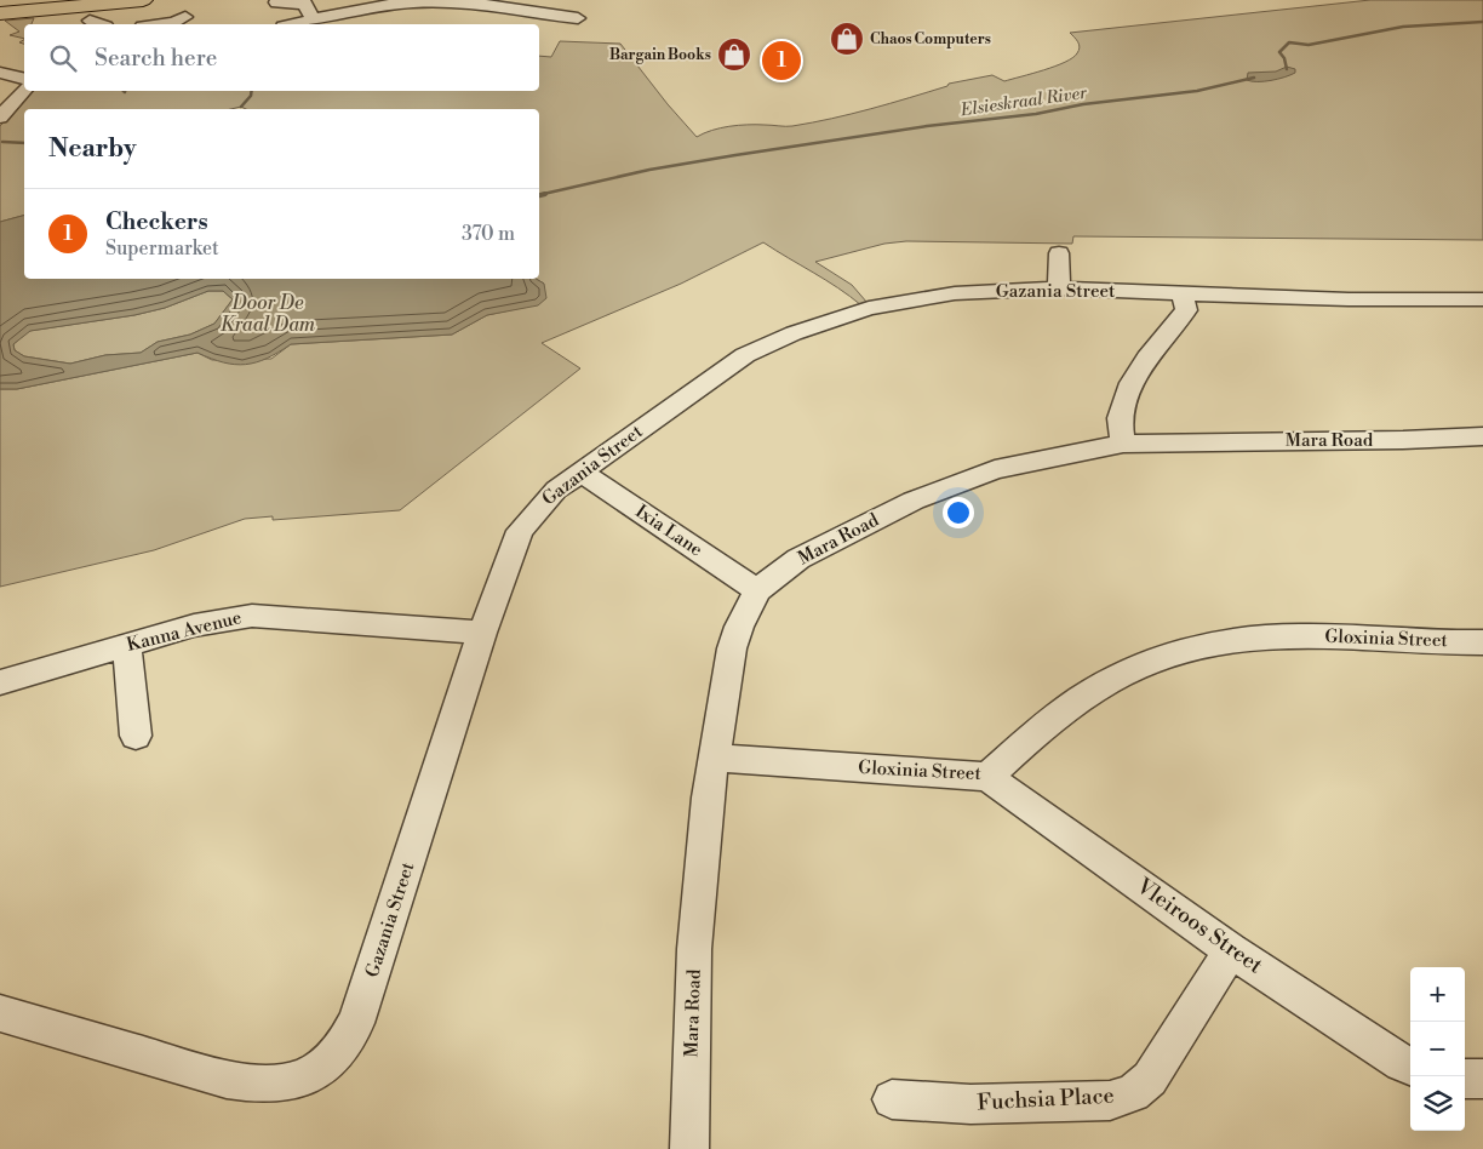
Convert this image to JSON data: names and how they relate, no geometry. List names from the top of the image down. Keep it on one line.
{"streets":{"street":["Gazania Street","Mara Road","Ixia Lane","Kanna Avenue","Gloxinia Street","Vleiroos Street","Fuchsia Place"]},"crossings":[["Gazania Street","Ixia Lane"],["Gazania Street","Kanna Avenue"],["Mara Road","Ixia Lane"],["Mara Road","Gloxinia Street"],["Gloxinia Street","Vleiroos Street"],["Vleiroos Street","Fuchsia Place"]],"water":["Elsieskraal River","Door De Kraal Dam"],"places":{"shop":["Chaos Computers","Bargain Books"]},"page":{"search":"Search here","pins":"1","heading":"Nearby","list":[{"mark":"1","name":"Checkers","note":"Supermarket","value":"370 m"}],"map_buttons":["+","−"]}}
